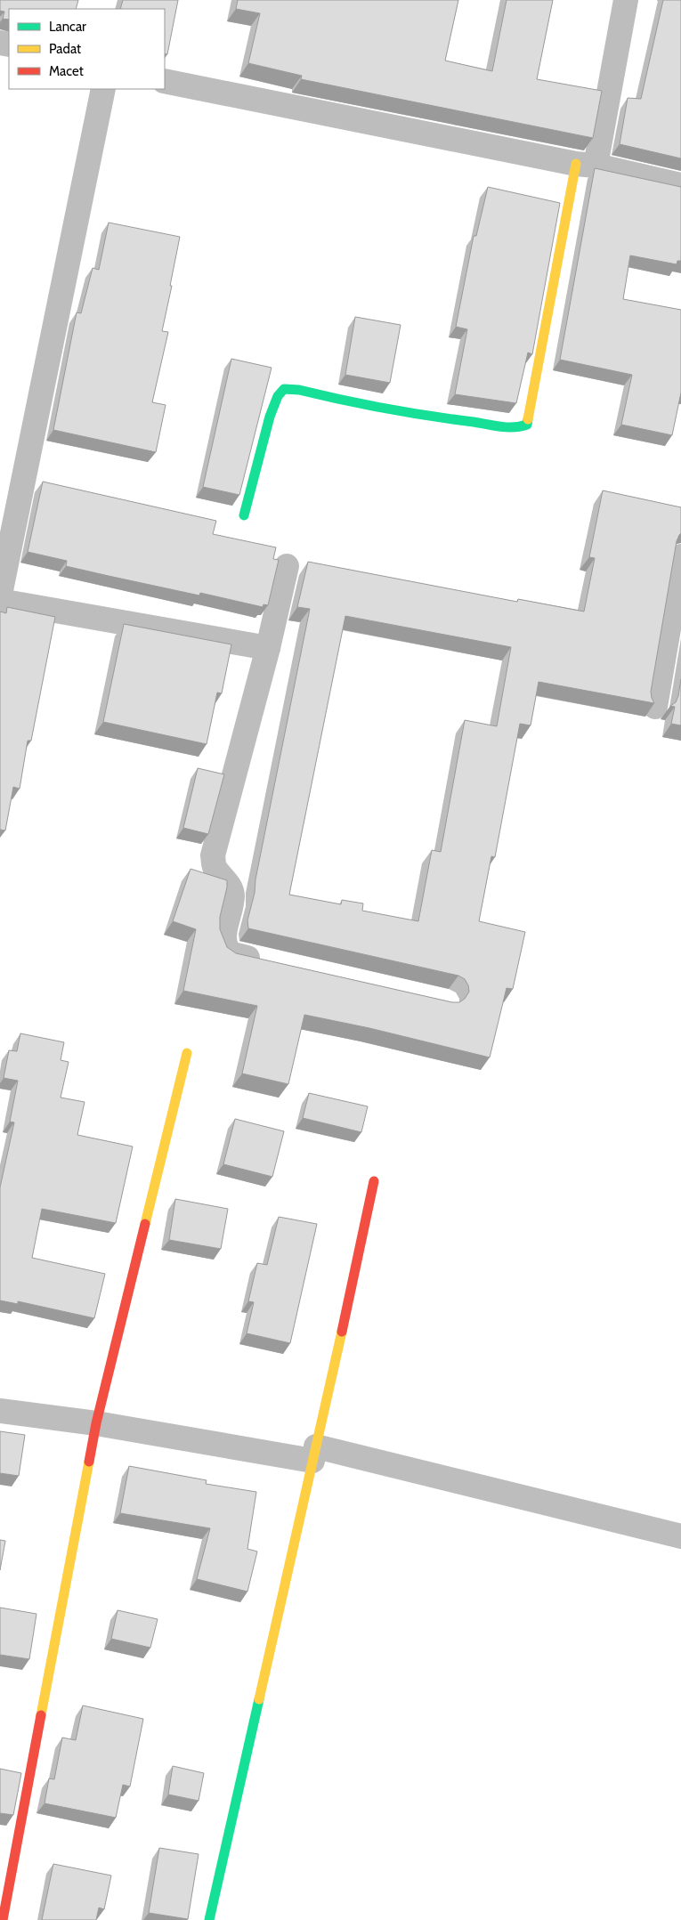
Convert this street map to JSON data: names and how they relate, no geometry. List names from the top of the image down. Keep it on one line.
{"legend":["Lancar","Padat","Macet"]}
